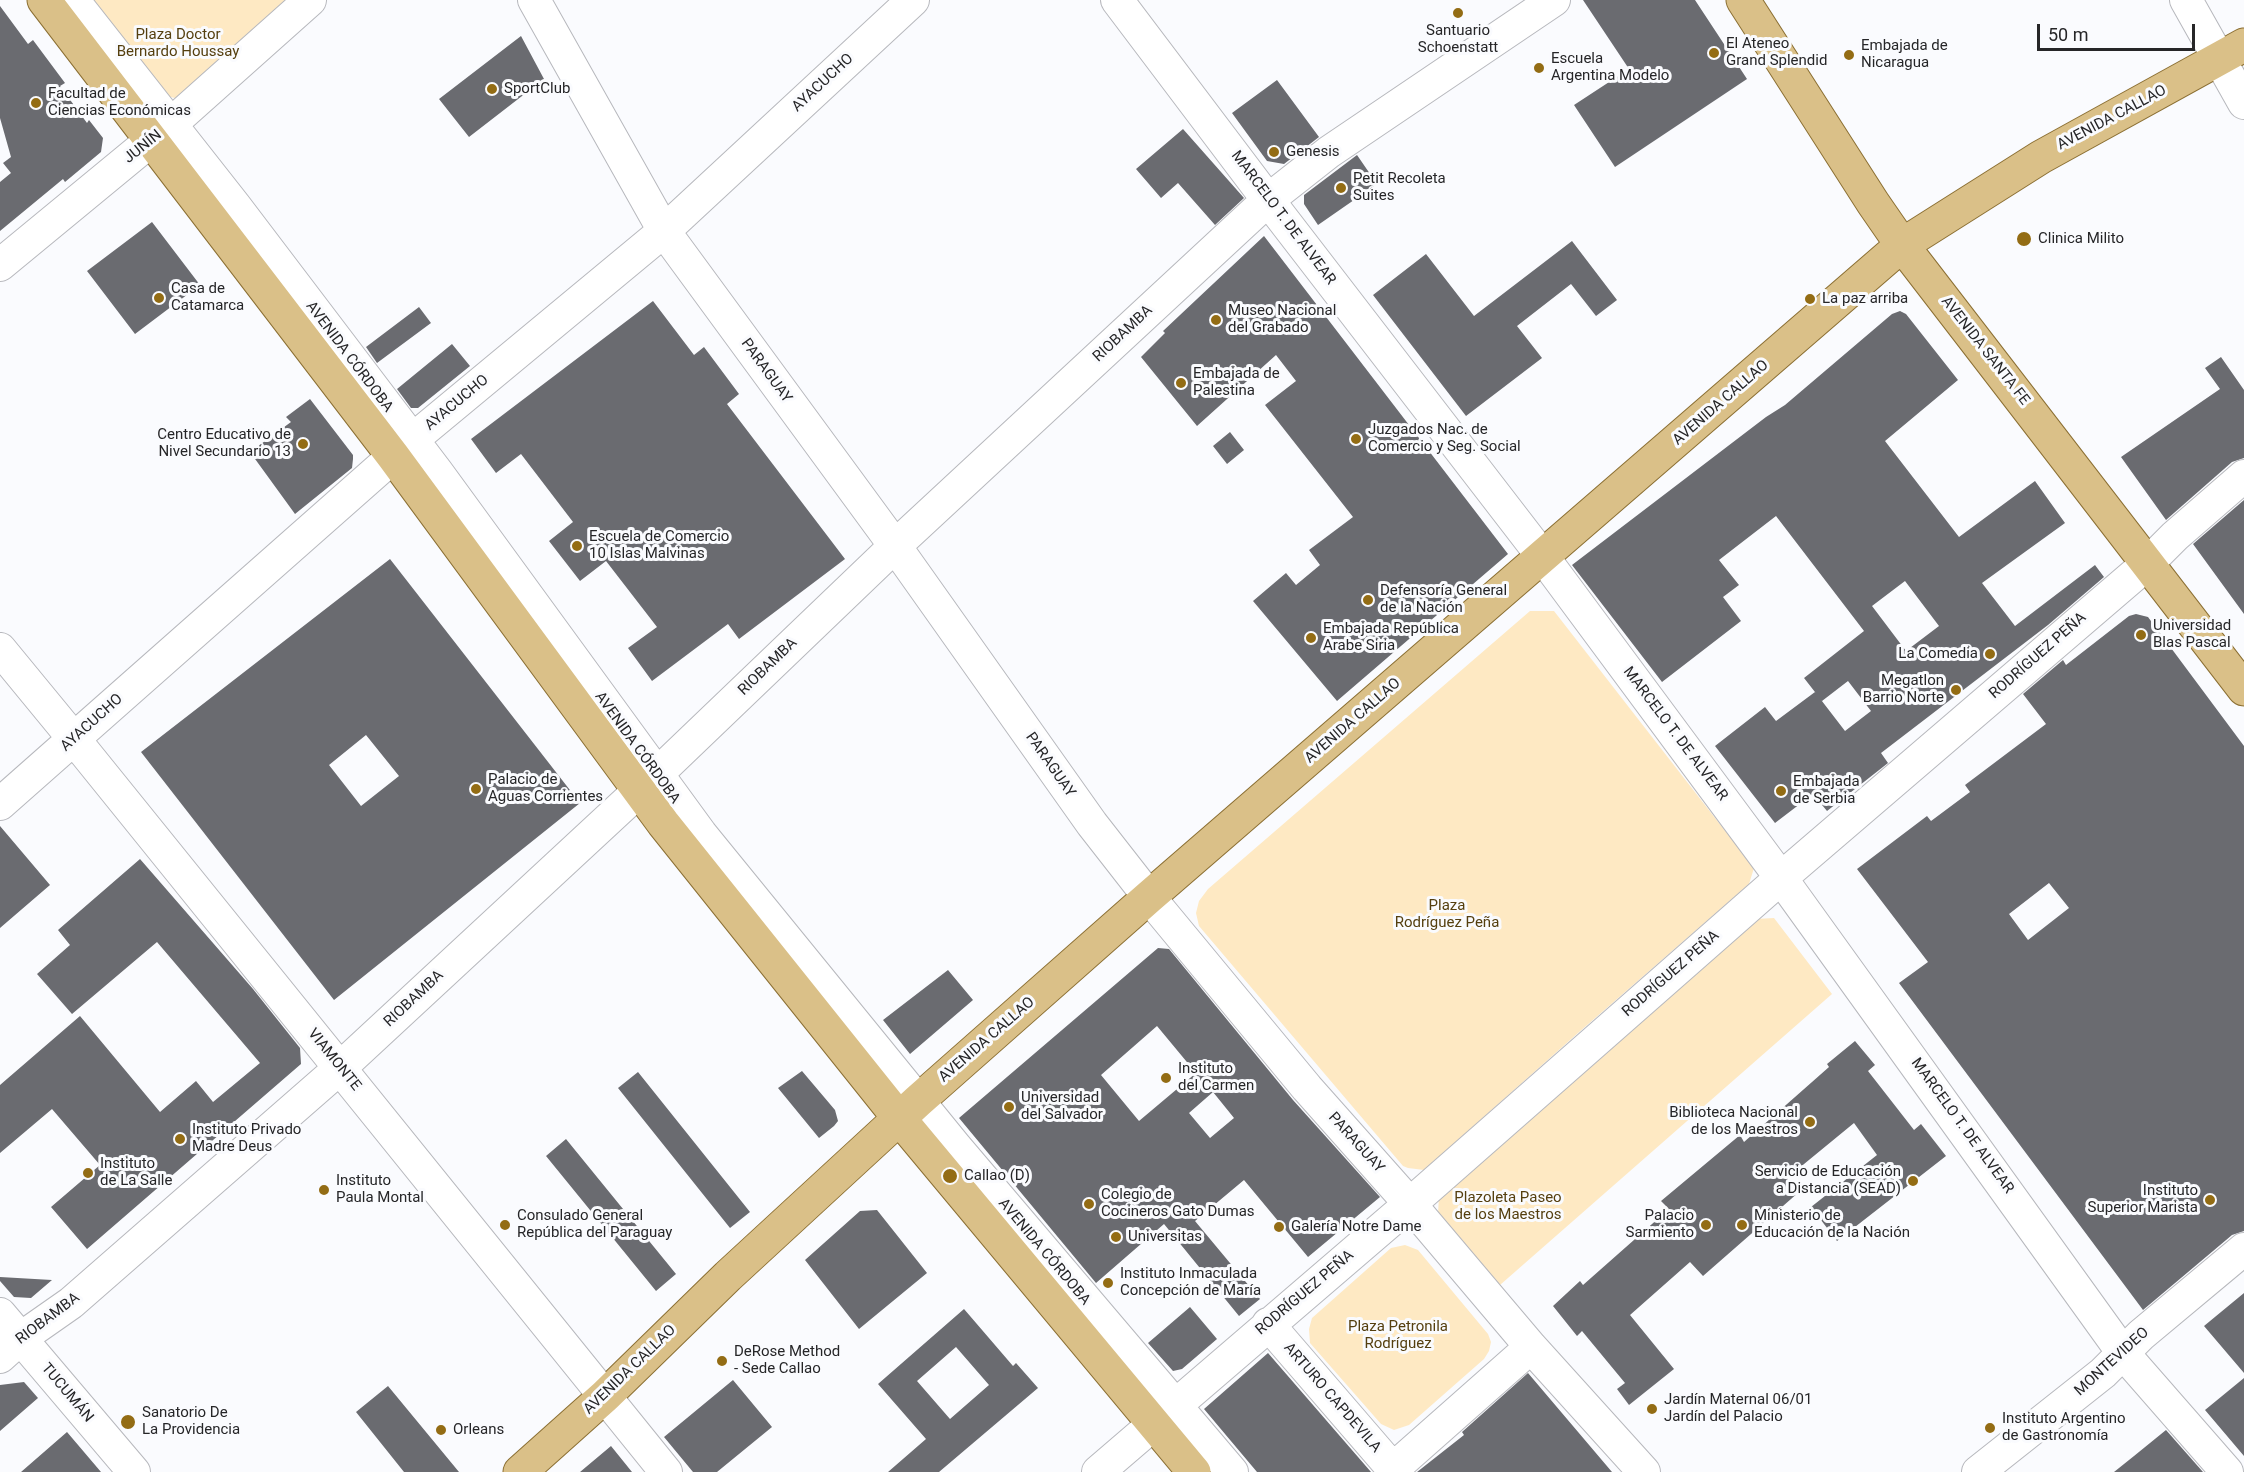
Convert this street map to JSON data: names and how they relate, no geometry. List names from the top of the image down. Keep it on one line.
{"streets":{"main road":["AVENIDA CALLAO","AVENIDA SANTA FE","AVENIDA CÓRDOBA"],"street":["AYACUCHO","JUNÍN","MARCELO T. DE ALVEAR","RIOBAMBA","PARAGUAY","RODRÍGUEZ PEÑA","VIAMONTE","MONTEVIDEO","TUCUMÁN","ARTURO CAPDEVILA"]},"crossings":[["AYACUCHO","AVENIDA CÓRDOBA"],["AYACUCHO","PARAGUAY"],["AYACUCHO","VIAMONTE"],["AVENIDA CALLAO","MARCELO T. DE ALVEAR"],["AVENIDA CALLAO","AVENIDA SANTA FE"],["AVENIDA CALLAO","AVENIDA CÓRDOBA"],["AVENIDA CALLAO","PARAGUAY"],["AVENIDA CALLAO","VIAMONTE"],["JUNÍN","AVENIDA CÓRDOBA"],["MARCELO T. DE ALVEAR","RIOBAMBA"],["MARCELO T. DE ALVEAR","RODRÍGUEZ PEÑA"],["MARCELO T. DE ALVEAR","MONTEVIDEO"],["RIOBAMBA","AVENIDA CÓRDOBA"],["RIOBAMBA","PARAGUAY"],["RIOBAMBA","VIAMONTE"],["RIOBAMBA","TUCUMÁN"],["AVENIDA SANTA FE","RODRÍGUEZ PEÑA"],["AVENIDA CÓRDOBA","RODRÍGUEZ PEÑA"],["PARAGUAY","RODRÍGUEZ PEÑA"],["PARAGUAY","ARTURO CAPDEVILA"],["RODRÍGUEZ PEÑA","ARTURO CAPDEVILA"]],"parks":["Plaza Doctor Bernardo Houssay","Plaza Rodríguez Peña","Plazoleta Paseo de los Maestros","Plaza Petronila Rodríguez"],"places":["Santuario Schoenstatt","El Ateneo Grand Splendid","Embajada de Nicaragua","Escuela Argentina Modelo","SportClub","Facultad de Ciencias Económicas","Genesis","Petit Recoleta Suites","Clinica Milito","Casa de Catamarca","La paz arriba","Museo Nacional del Grabado","Embajada de Palestina","Juzgados Nac. de Comercio y Seg. Social","Centro Educativo de Nivel Secundario 13","Escuela de Comercio 10 Islas Malvinas","Defensoría General de la Nación","Universidad Blas Pascal","Embajada República Arabe Siria","La Comedia","Megatlon Barrio Norte","Palacio de Aguas Corrientes","Embajada de Serbia","Instituto del Carmen","Universidad del Salvador","Biblioteca Nacional de los Maestros","Instituto Privado Madre Deus","Instituto de La Salle","Callao (D)","Servicio de Educación a Distancia (SEAD)","Instituto Paula Montal","Instituto Superior Marista","Colegio de Cocineros Gato Dumas","Consulado General República del Paraguay","Palacio Sarmiento","Ministerio de Educación de la Nación","Galería Notre Dame","Universitas","Instituto Inmaculada Concepción de María","DeRose Method - Sede Callao","Jardín Maternal 06/01 Jardín del Palacio","Sanatorio De La Providencia","Instituto Argentino de Gastronomía","Orleans"],"scale_bar":"50 m"}
